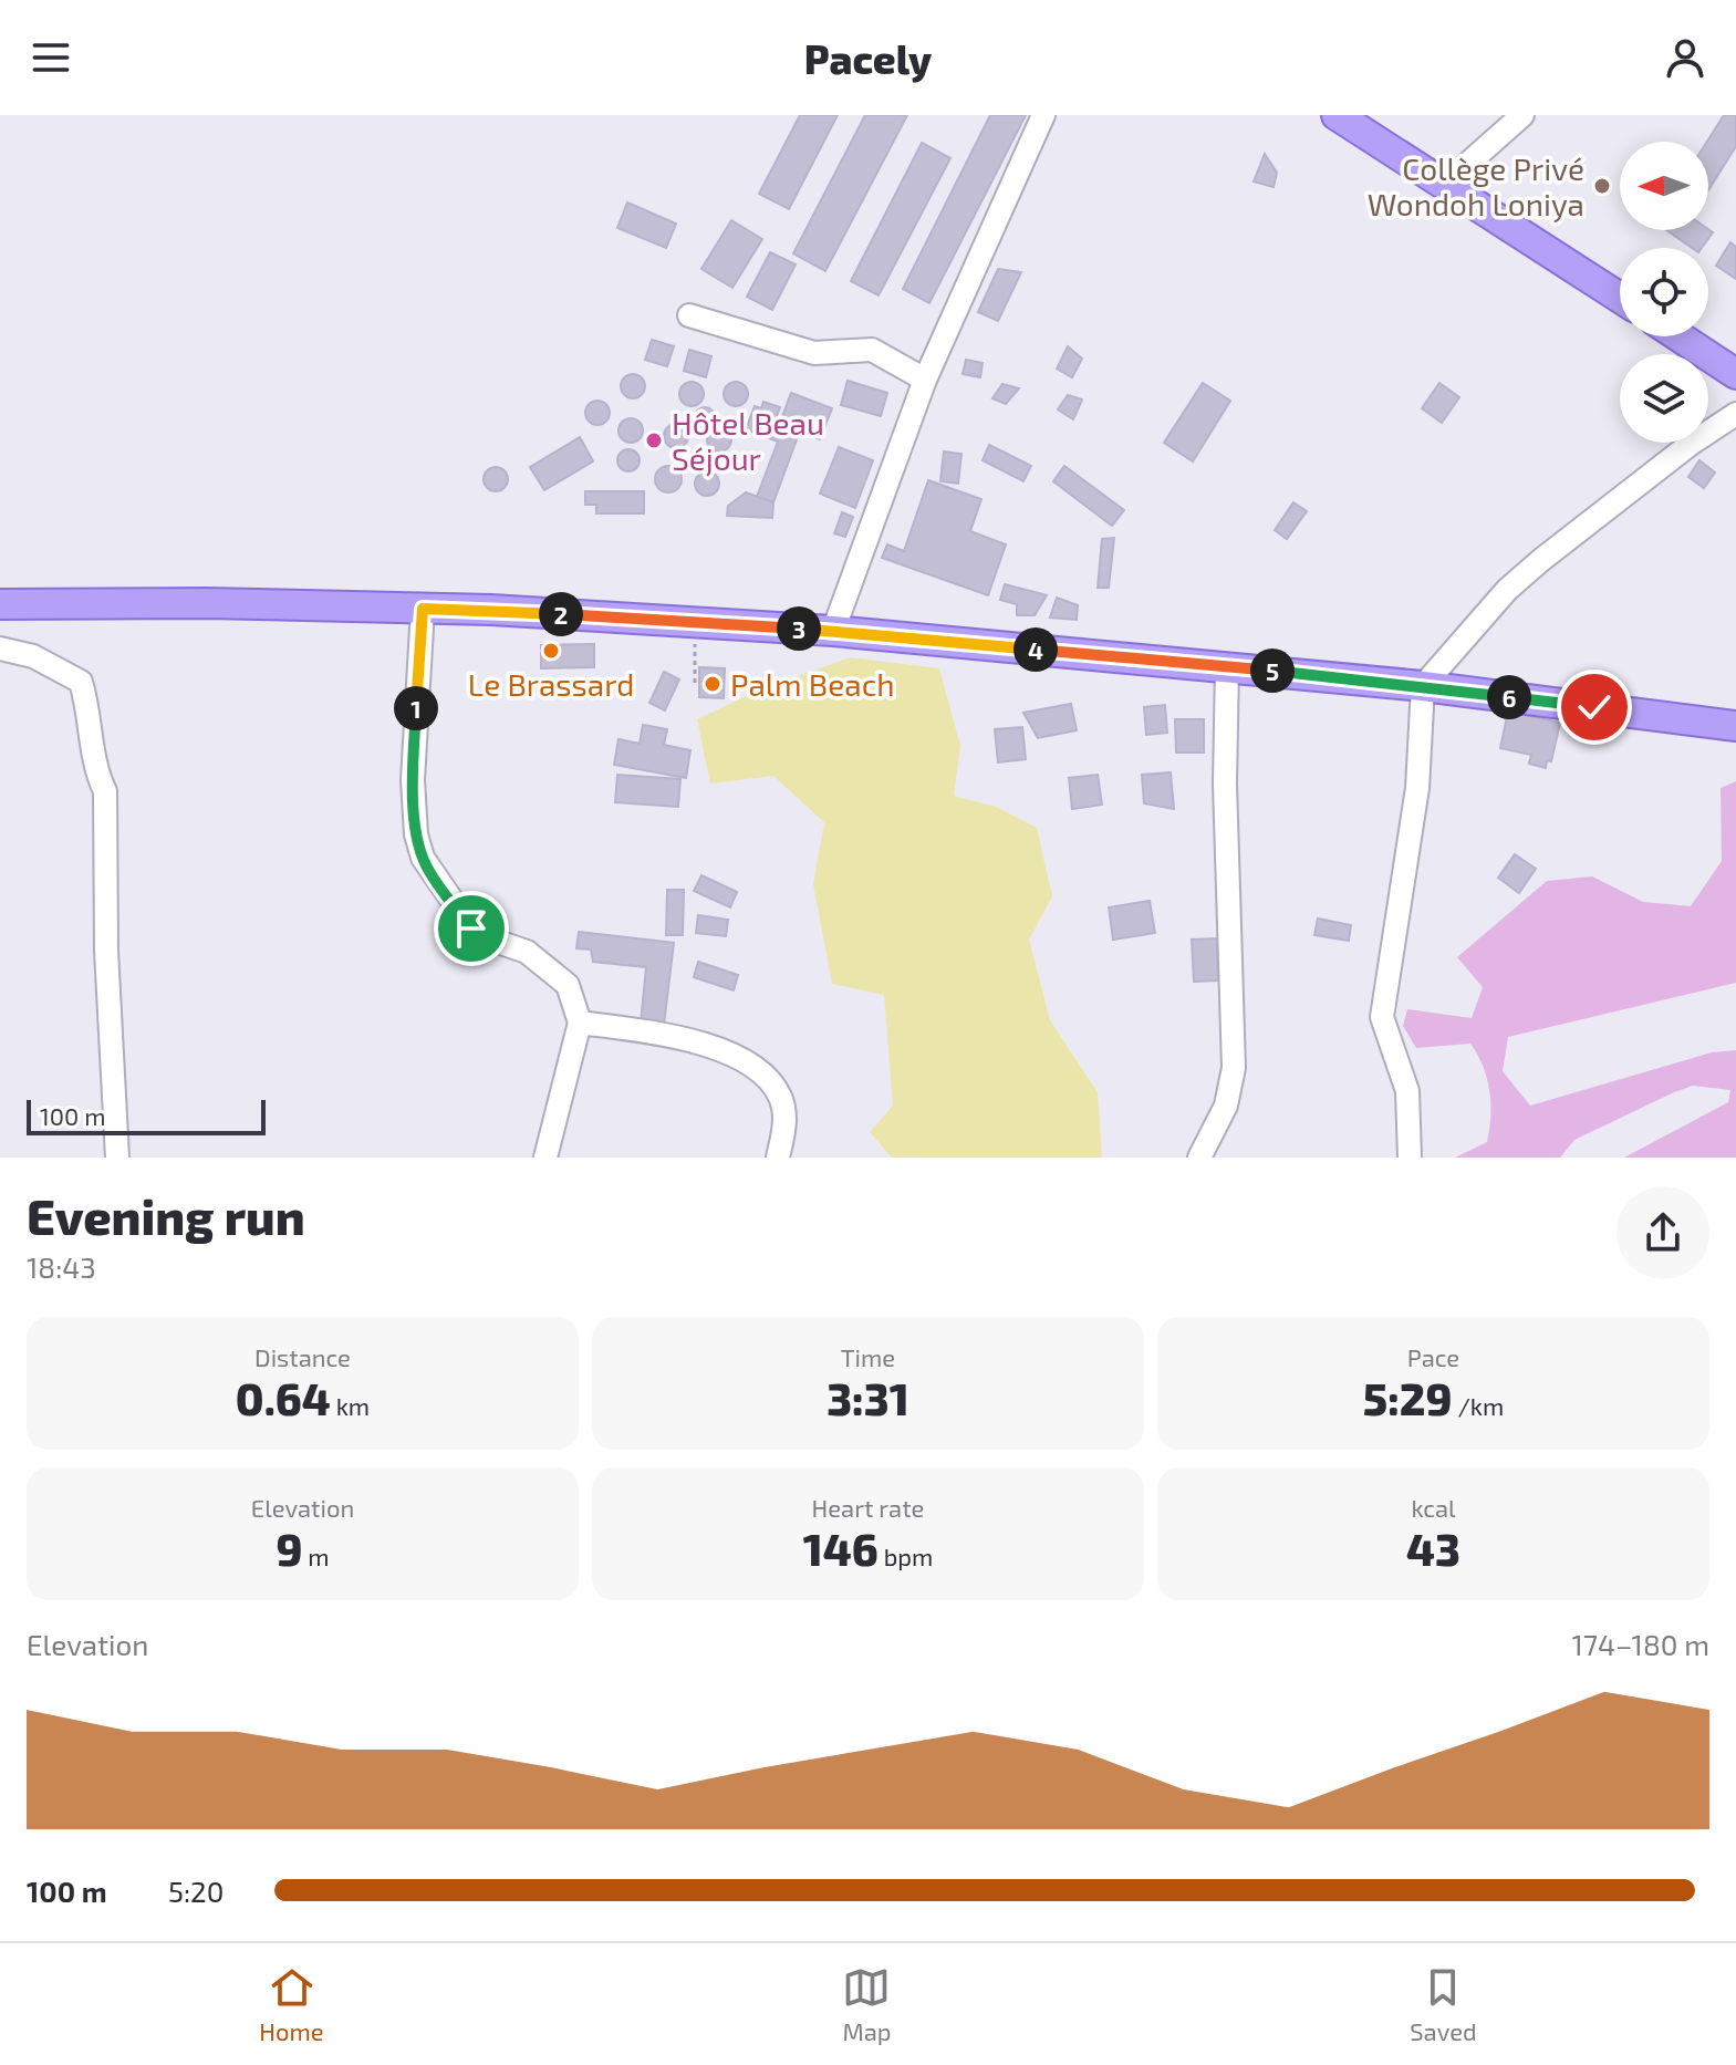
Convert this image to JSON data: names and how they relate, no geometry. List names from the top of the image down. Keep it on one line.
{"places":["Collège Privé Wondoh Loniya","Hôtel Beau Séjour","Le Brassard","Palm Beach"],"scale_bar":"100 m","north":"left","page":{"header":"Pacely","pins":["2","3","4","5","6","1"],"scale":"100 m","heading":["Evening run","18:43"],"stats":[["Distance","0.64 km"],["Time","3:31"],["Pace","5:29 /km"],["Elevation","9 m"],["Heart rate","146 bpm"],["kcal","43"]],"chart":["Elevation","174–180 m"],"list":[{"name":"100 m","note":"5:20"}],"tabs":["Home","Map","Saved"]}}
